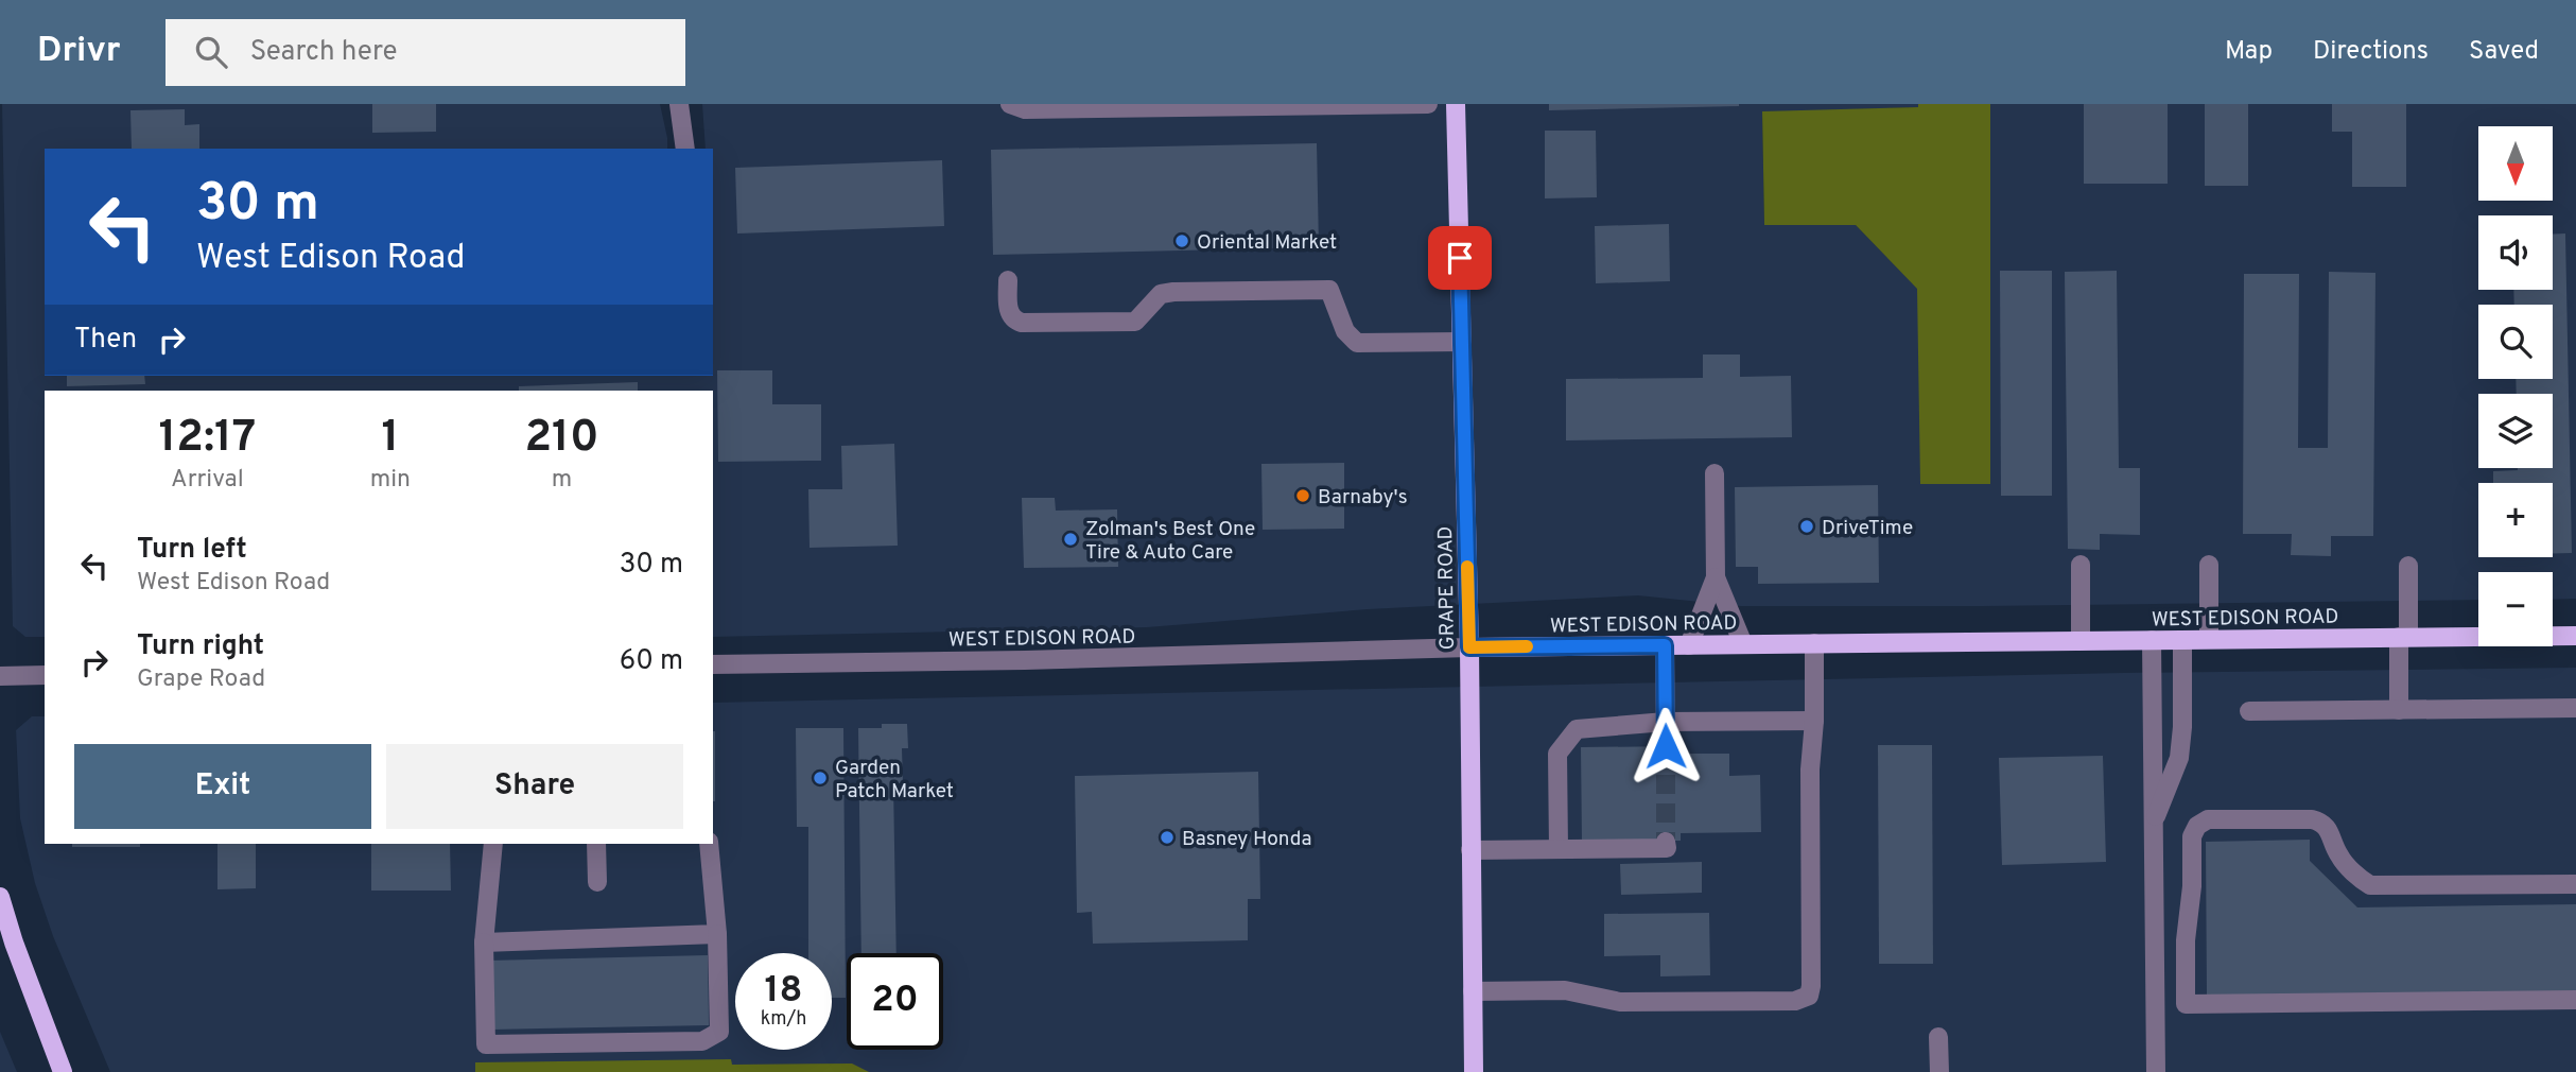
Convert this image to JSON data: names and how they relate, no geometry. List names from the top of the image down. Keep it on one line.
{"streets":{"main road":["GRAPE ROAD","WEST EDISON ROAD"]},"crossings":[["GRAPE ROAD","WEST EDISON ROAD"]],"places":["Oriental Market","Barnaby's","DriveTime","Zolman's Best One Tire & Auto Care","Garden Patch Market","Basney Honda"],"north":"bottom","page":{"header":"Drivr","search":"Search here","nav":["Map","Directions","Saved"],"map_buttons":["+","−"],"turn":["30 m","West Edison Road"],"then":"Then","eta":["12:17","Arrival","1","min","210","m"],"list":[{"name":"Turn left","note":"West Edison Road","value":"30 m"},{"name":"Turn right","note":"Grape Road","value":"60 m"}],"buttons":["Exit","Share"],"speed":"18 km/h","limit":"20"}}
